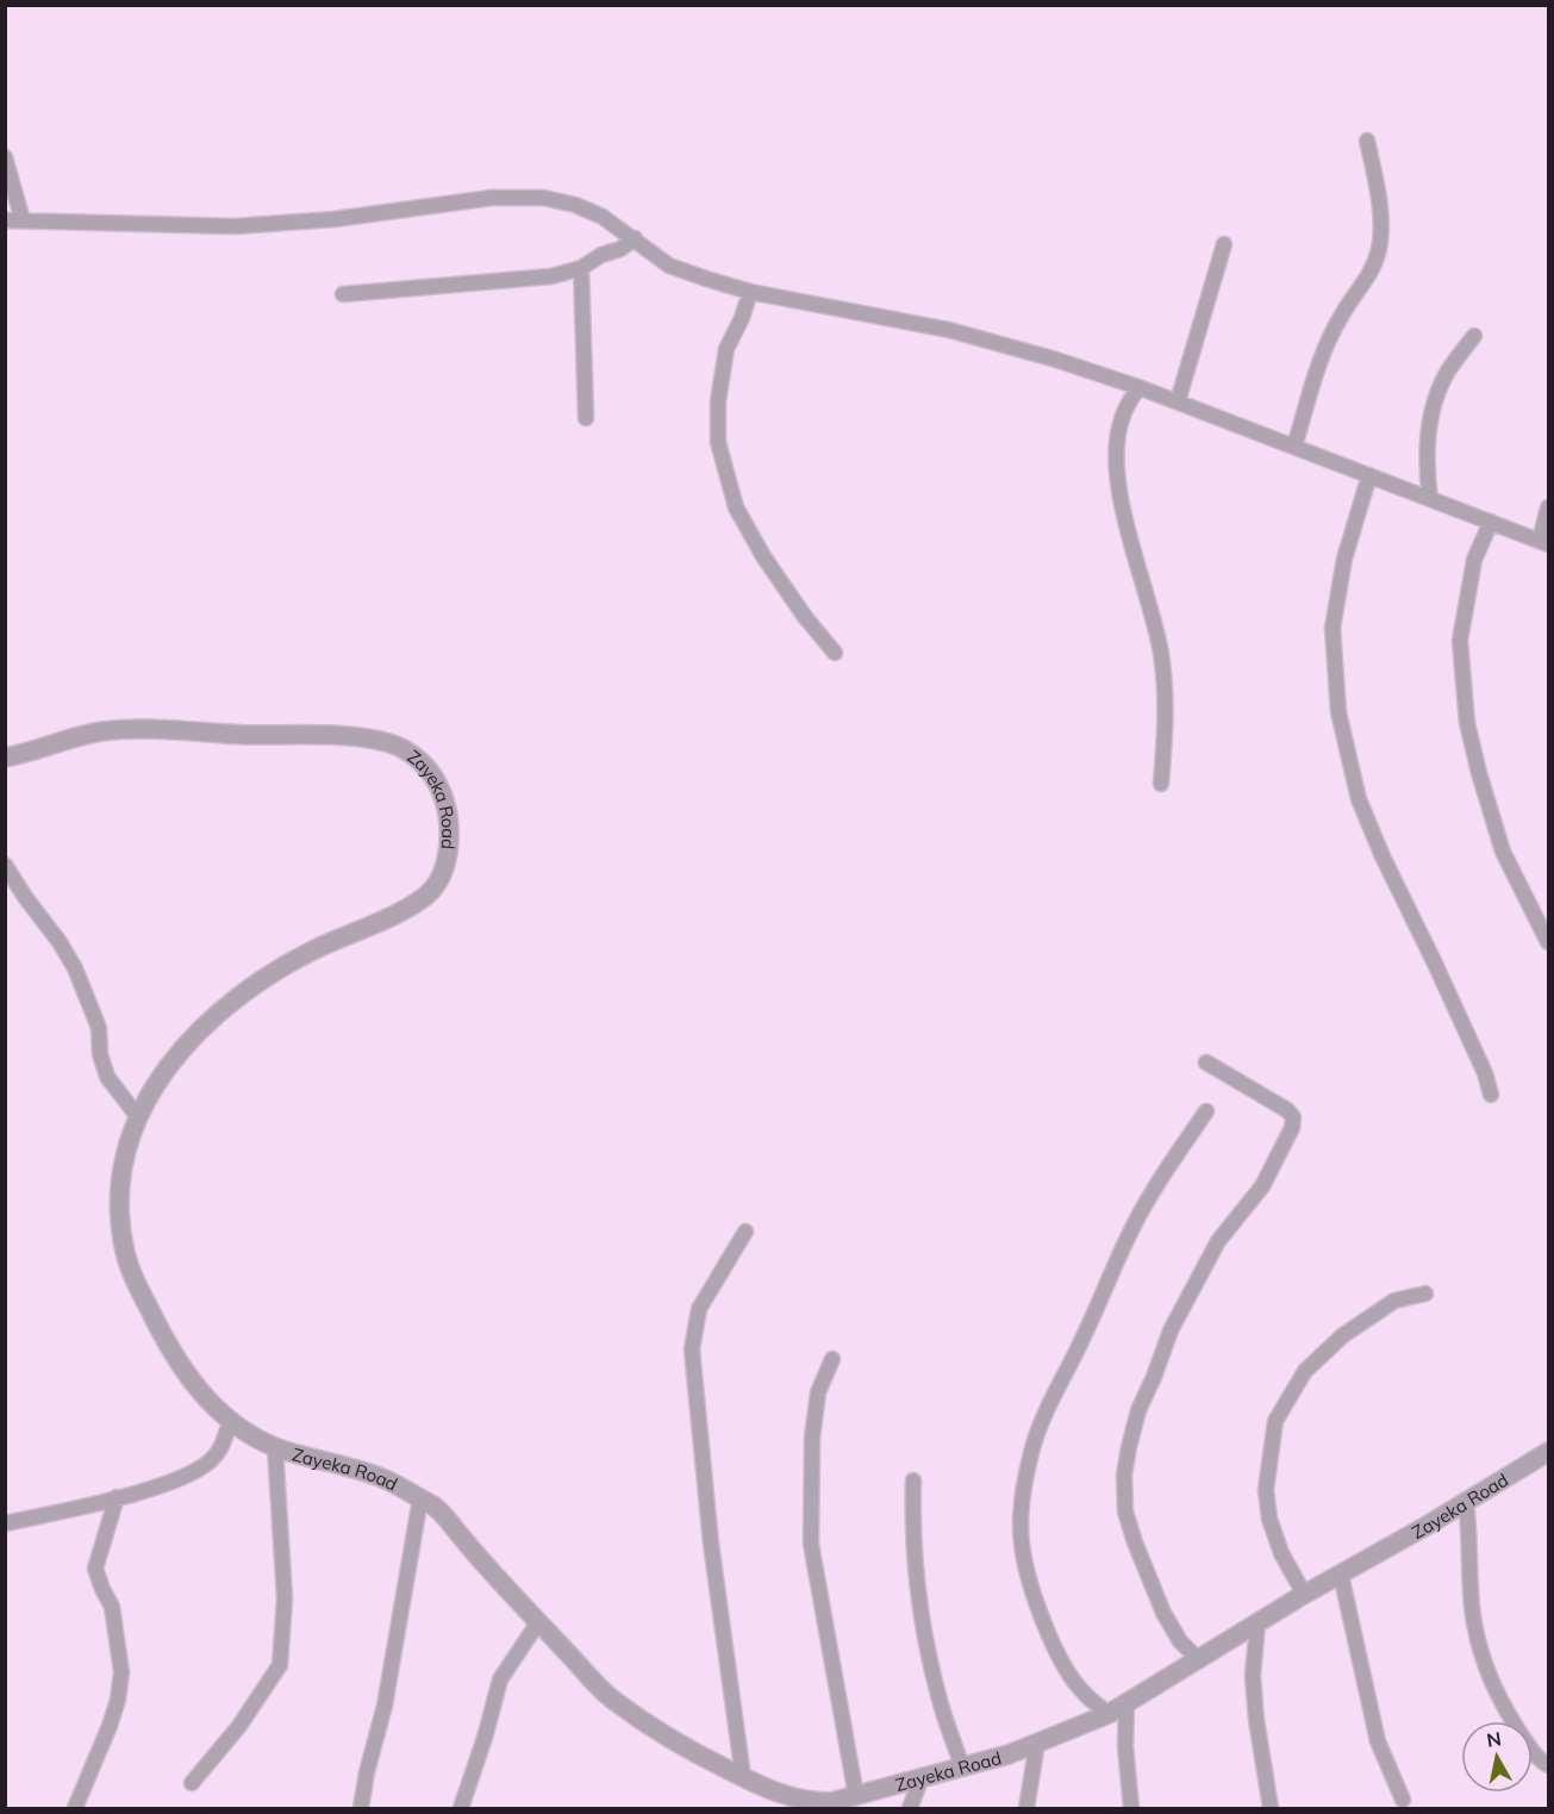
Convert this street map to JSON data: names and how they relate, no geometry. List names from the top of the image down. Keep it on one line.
{"streets":{"street":["Zayeka Road"]},"north":"top"}
